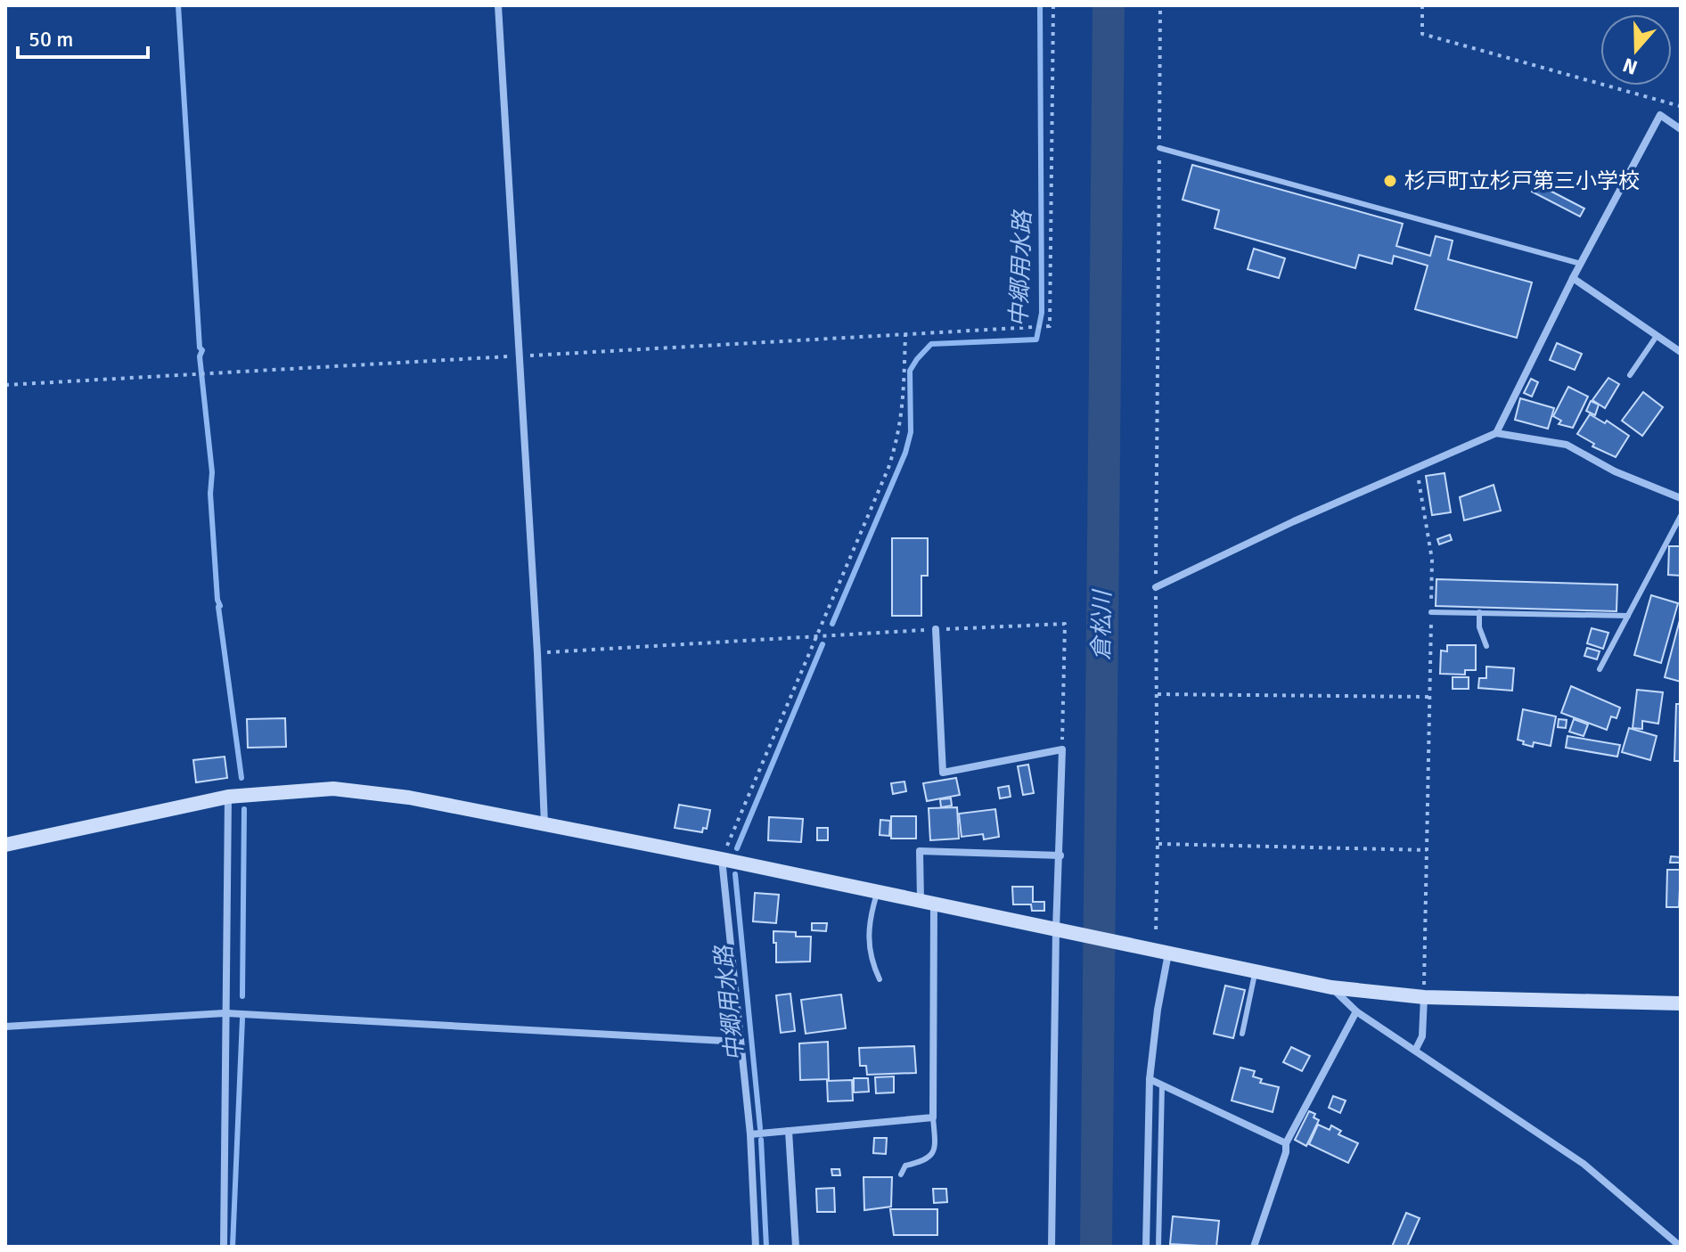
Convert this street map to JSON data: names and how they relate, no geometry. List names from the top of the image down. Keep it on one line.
{"water":["中郷用水路","倉松川"],"places":["杉戸町立杉戸第三小学校"],"scale_bar":"50 m","north":"bottom"}
